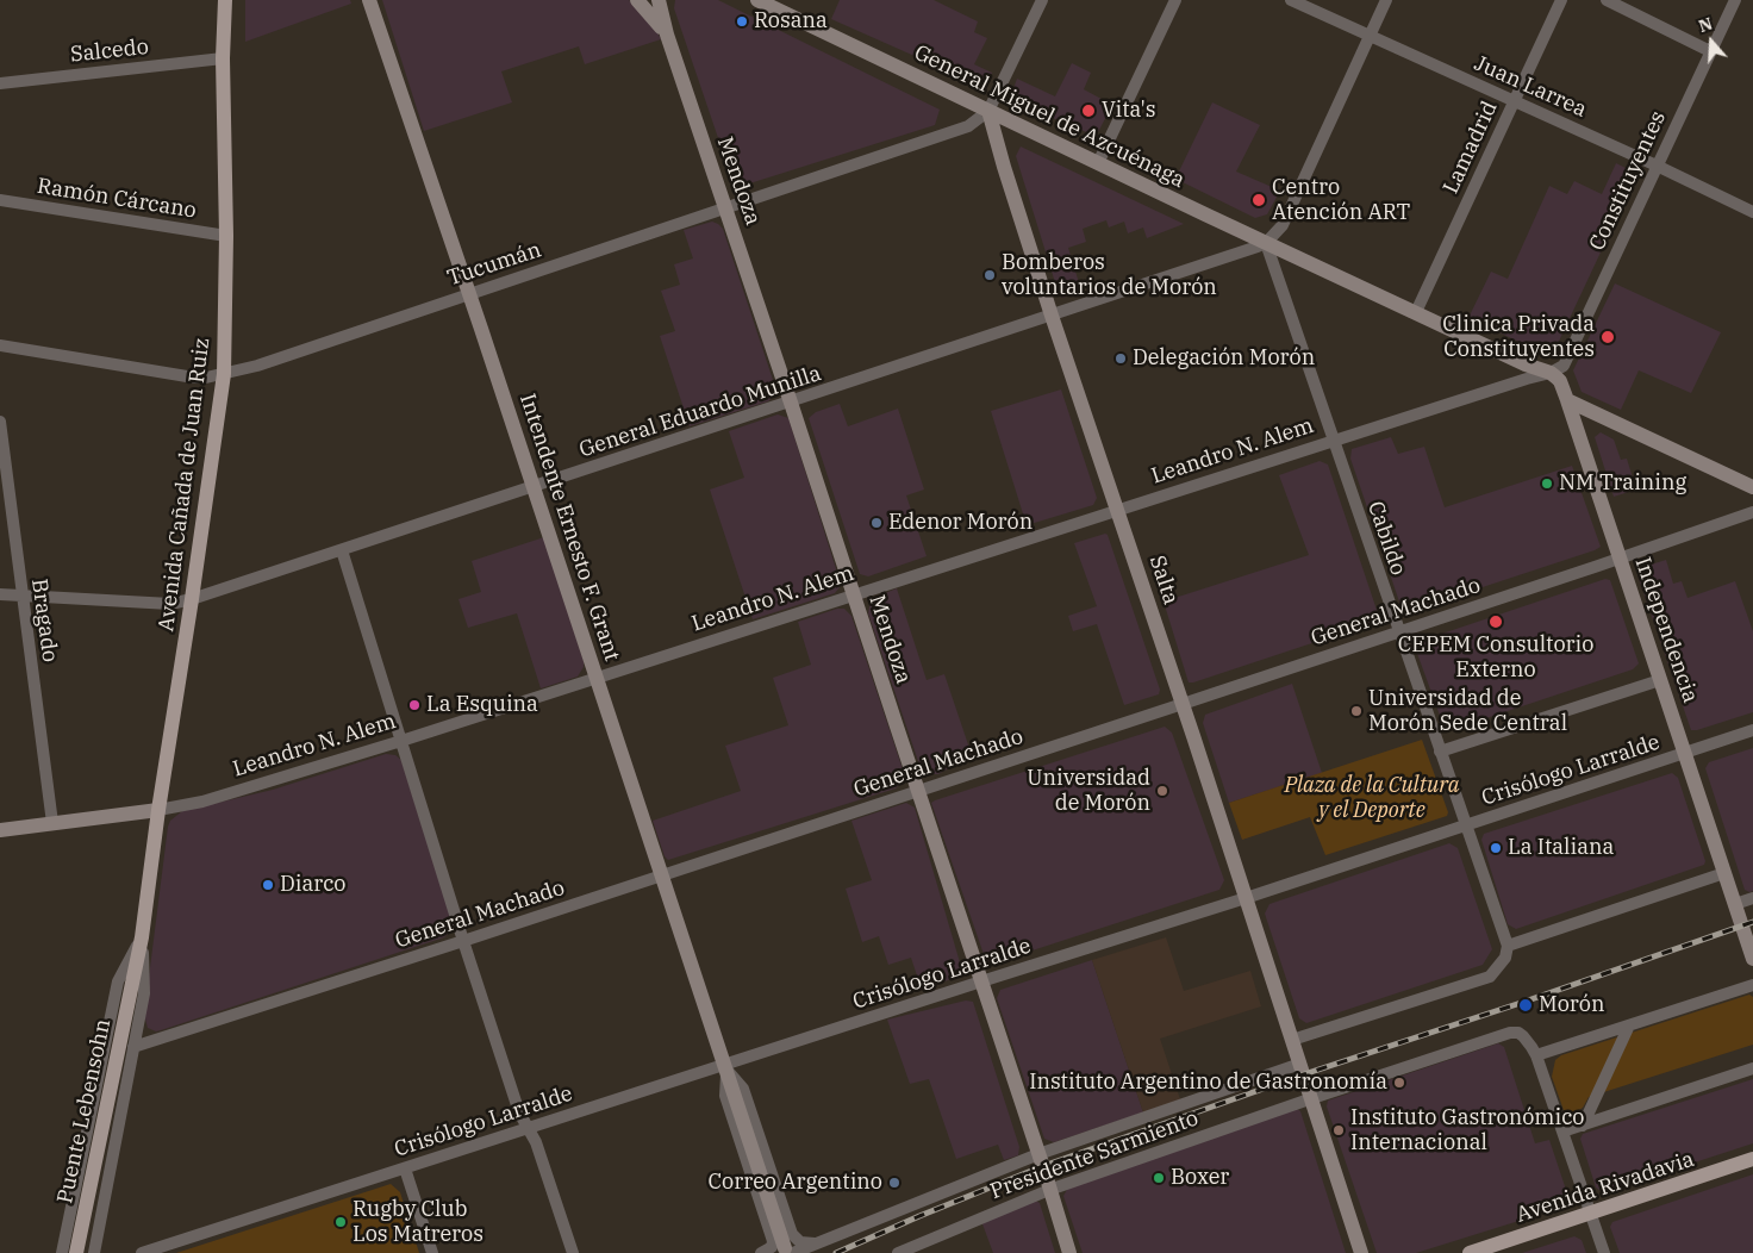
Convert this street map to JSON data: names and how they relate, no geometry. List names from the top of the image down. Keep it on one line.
{"streets":{"main road":["Avenida Cañada de Juan Ruiz","Puente Lebensohn","Avenida Rivadavia"],"street":["Salcedo","Juan Larrea","General Miguel de Azcuénaga","Lamadrid","Mendoza","Constituyentes","Ramón Cárcano","Tucumán","General Eduardo Munilla","Leandro N. Alem","Intendente Ernesto F. Grant","Cabildo","Salta","General Machado","Bragado","Independencia","Crisólogo Larralde","Presidente Sarmiento"]},"crossings":[["Salcedo","Avenida Cañada de Juan Ruiz"],["Juan Larrea","Lamadrid"],["Juan Larrea","Constituyentes"],["General Miguel de Azcuénaga","Lamadrid"],["General Miguel de Azcuénaga","Constituyentes"],["General Miguel de Azcuénaga","Tucumán"],["General Miguel de Azcuénaga","General Eduardo Munilla"],["General Miguel de Azcuénaga","Leandro N. Alem"],["General Miguel de Azcuénaga","Cabildo"],["General Miguel de Azcuénaga","Salta"],["General Miguel de Azcuénaga","Independencia"],["Mendoza","Tucumán"],["Mendoza","General Eduardo Munilla"],["Mendoza","Leandro N. Alem"],["Mendoza","General Machado"],["Mendoza","Crisólogo Larralde"],["Mendoza","Presidente Sarmiento"],["Constituyentes","Leandro N. Alem"],["Constituyentes","Independencia"],["Ramón Cárcano","Avenida Cañada de Juan Ruiz"],["Tucumán","Avenida Cañada de Juan Ruiz"],["Tucumán","Intendente Ernesto F. Grant"],["Tucumán","Salta"],["General Eduardo Munilla","Avenida Cañada de Juan Ruiz"],["General Eduardo Munilla","Intendente Ernesto F. Grant"],["General Eduardo Munilla","Cabildo"],["General Eduardo Munilla","Salta"],["General Eduardo Munilla","Bragado"],["Leandro N. Alem","Avenida Cañada de Juan Ruiz"],["Leandro N. Alem","Intendente Ernesto F. Grant"],["Leandro N. Alem","Cabildo"],["Leandro N. Alem","Salta"],["Leandro N. Alem","Bragado"],["Leandro N. Alem","Independencia"],["Avenida Cañada de Juan Ruiz","General Machado"],["Avenida Cañada de Juan Ruiz","Puente Lebensohn"],["Intendente Ernesto F. Grant","General Machado"],["Intendente Ernesto F. Grant","Crisólogo Larralde"],["Intendente Ernesto F. Grant","Presidente Sarmiento"],["Cabildo","General Machado"],["Cabildo","Crisólogo Larralde"],["Salta","General Machado"],["Salta","Crisólogo Larralde"],["Salta","Presidente Sarmiento"],["General Machado","Independencia"],["Independencia","Crisólogo Larralde"]],"parks":["Plaza de la Cultura y el Deporte"],"places":["Rosana","Vita's","Centro Atención ART","Bomberos voluntarios de Morón","Clinica Privada Constituyentes","Delegación Morón","NM Training","Edenor Morón","CEPEM Consultorio Externo","La Esquina","Universidad de Morón Sede Central","Universidad de Morón","La Italiana","Diarco","Morón","Instituto Argentino de Gastronomía","Instituto Gastronómico Internacional","Boxer","Correo Argentino","Rugby Club Los Matreros"],"north":"top"}
